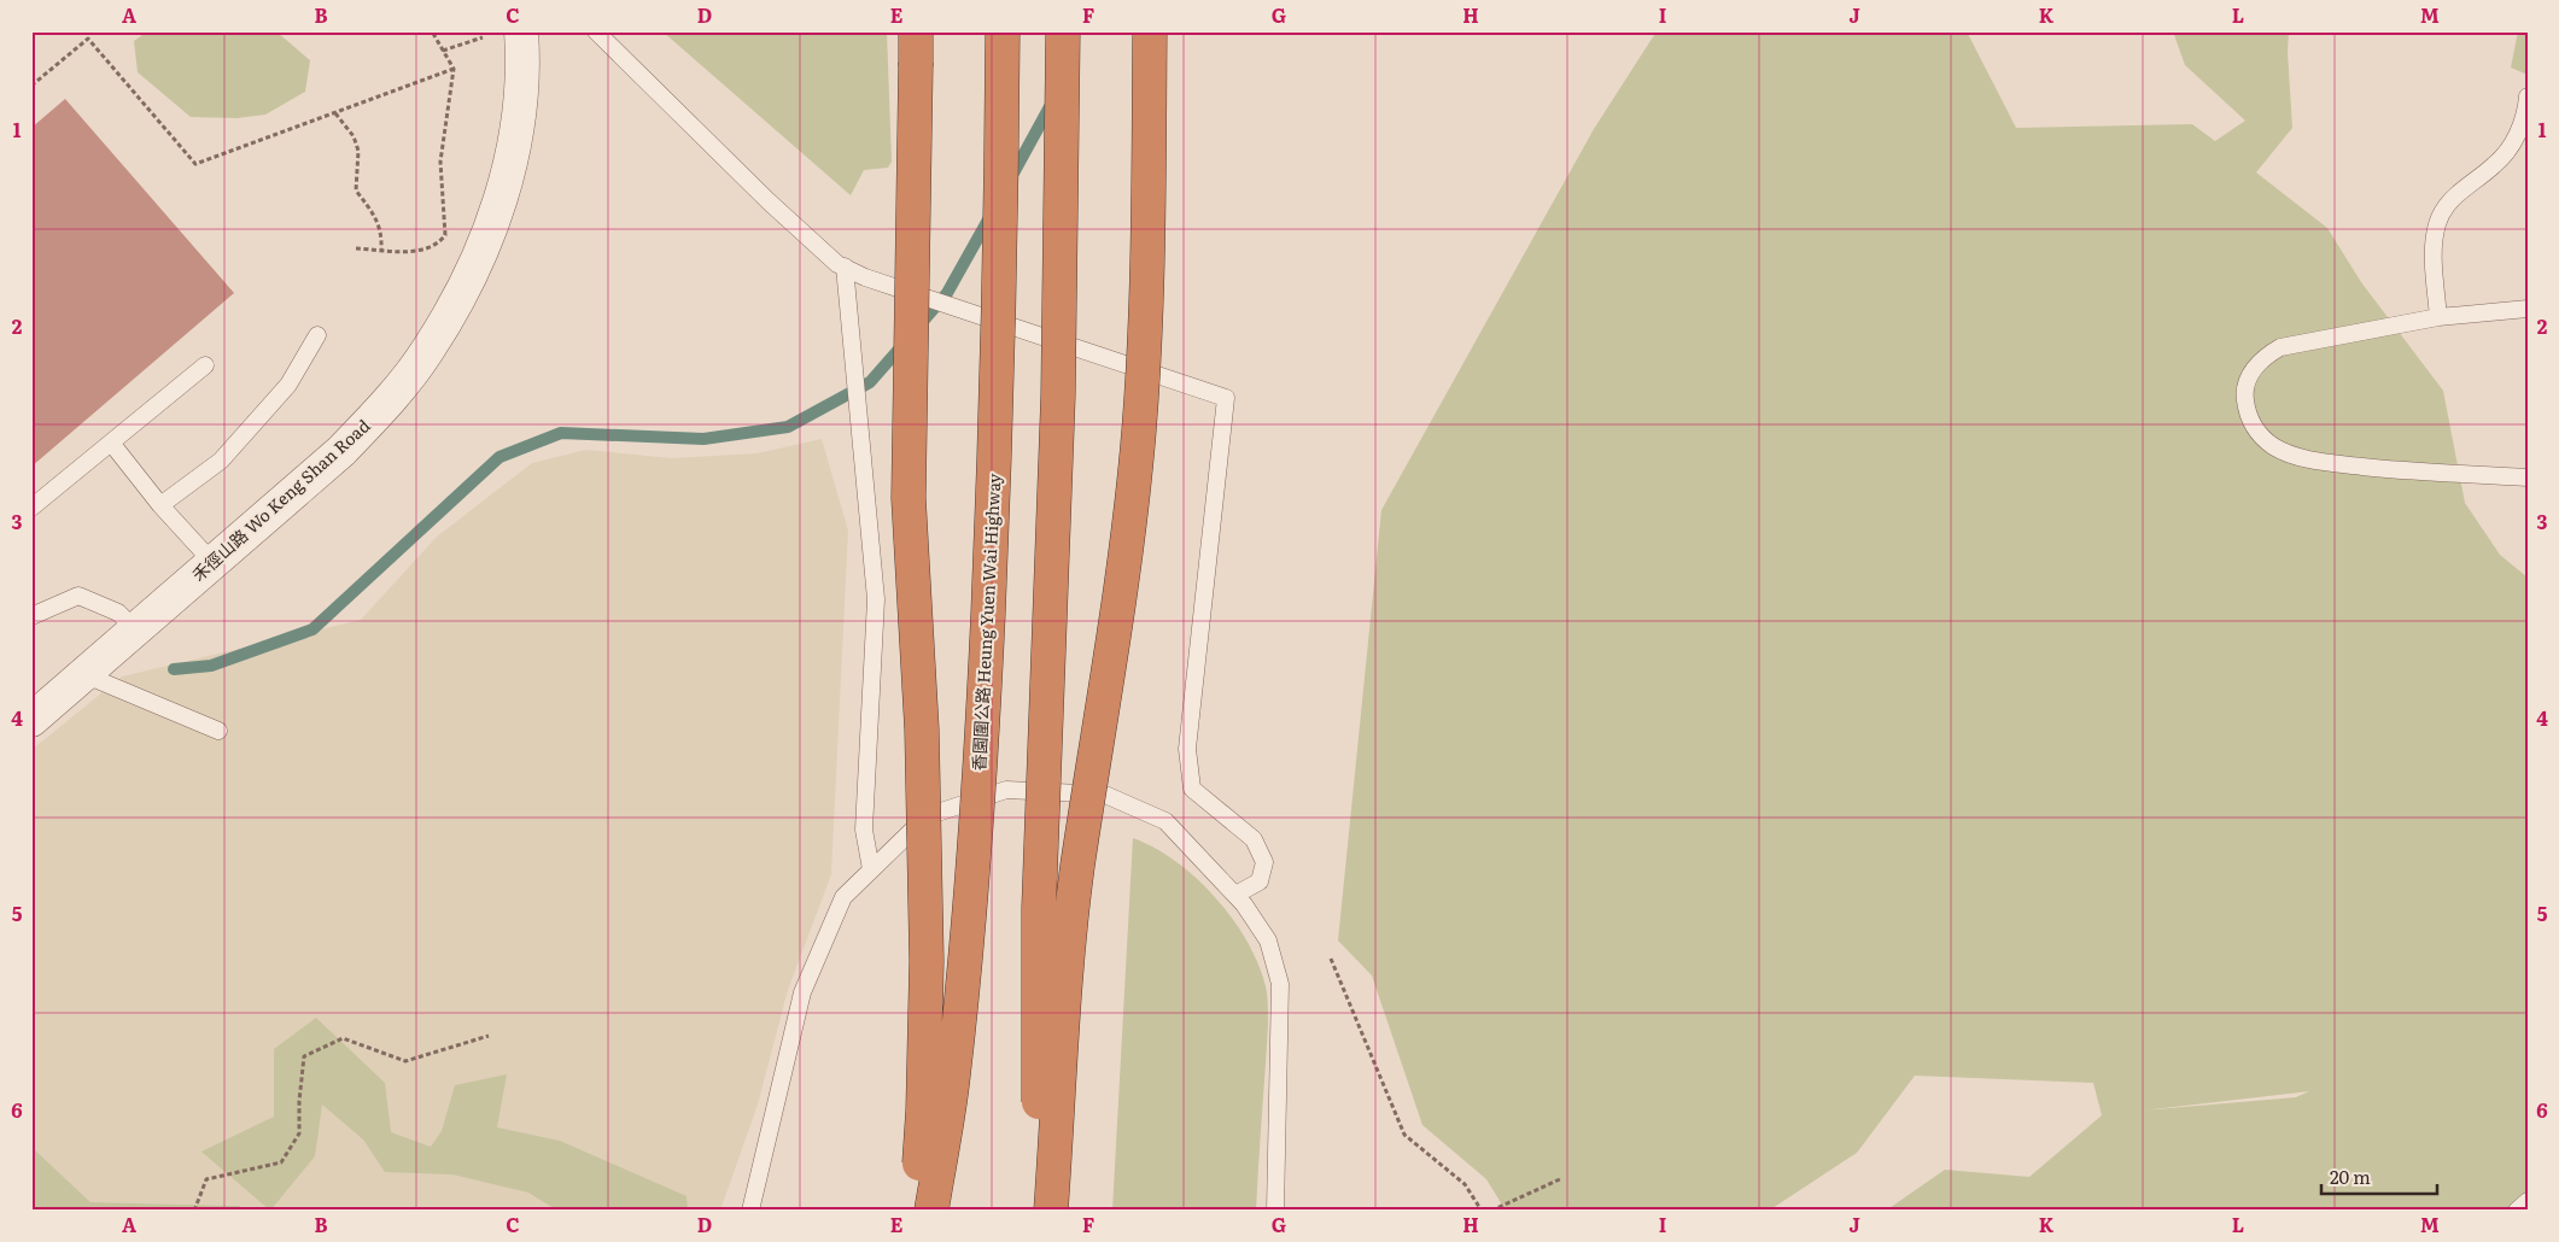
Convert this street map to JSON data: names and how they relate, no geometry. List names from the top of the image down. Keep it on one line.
{"streets":{"highway":["香園圍公路 Heung Yuen Wai Highway"],"street":["禾徑山路 Wo Keng Shan Road"]},"scale_bar":"20 m","grid":{"columns":["A","B","C","D","E","F","G","H","I","J","K","L","M"],"rows":["1","2","3","4","5","6"]}}
